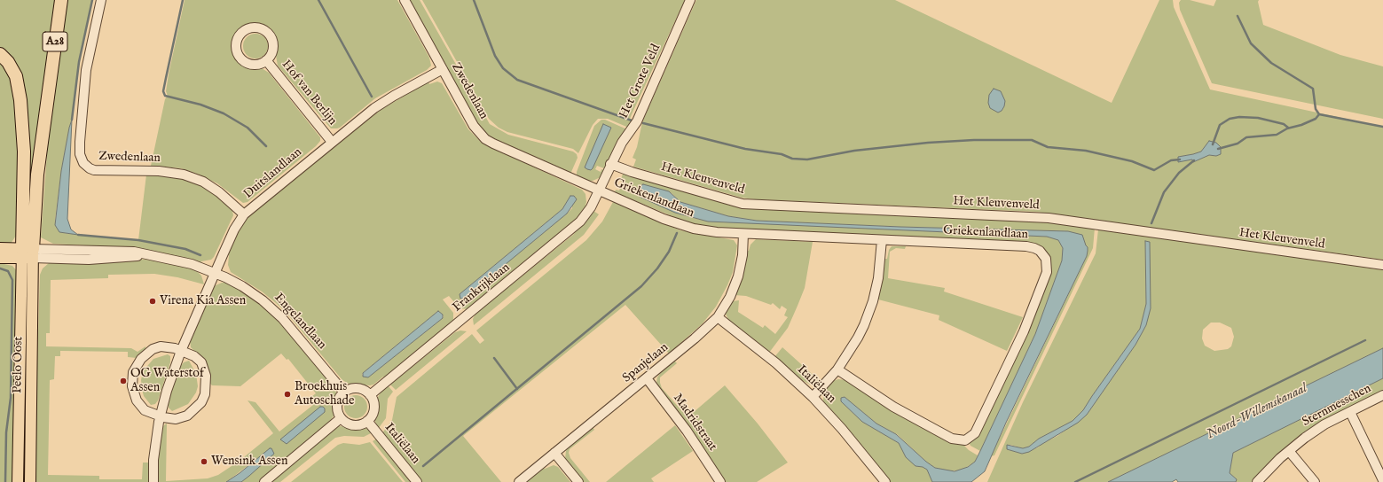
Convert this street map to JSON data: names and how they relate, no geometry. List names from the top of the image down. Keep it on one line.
{"streets":{"highway":["A28"],"main road":["Engelandlaan","Peelo Oost"],"street":["Het Grote Veld","Zwedenlaan","Hof van Berlijn","Duitslandlaan","Het Kleuvenveld","Griekenlandlaan","Frankrijklaan","Spanjelaan","Italiëlaan","Sternmesschen","Madridstraat"]},"crossings":[["A28","Engelandlaan"],["A28","Peelo Oost"],["Het Grote Veld","Zwedenlaan"],["Het Grote Veld","Het Kleuvenveld"],["Het Grote Veld","Griekenlandlaan"],["Het Grote Veld","Frankrijklaan"],["Zwedenlaan","Duitslandlaan"],["Zwedenlaan","Griekenlandlaan"],["Zwedenlaan","Frankrijklaan"],["Hof van Berlijn","Duitslandlaan"],["Duitslandlaan","Engelandlaan"],["Griekenlandlaan","Frankrijklaan"],["Griekenlandlaan","Spanjelaan"],["Frankrijklaan","Engelandlaan"],["Frankrijklaan","Italiëlaan"],["Engelandlaan","Peelo Oost"],["Engelandlaan","Italiëlaan"],["Spanjelaan","Italiëlaan"],["Spanjelaan","Madridstraat"]],"water":["Noord-Willemskanaal"],"places":["Virena Kia Assen","OG Waterstof Assen","Broekhuis Autoschade","Wensink Assen"]}
